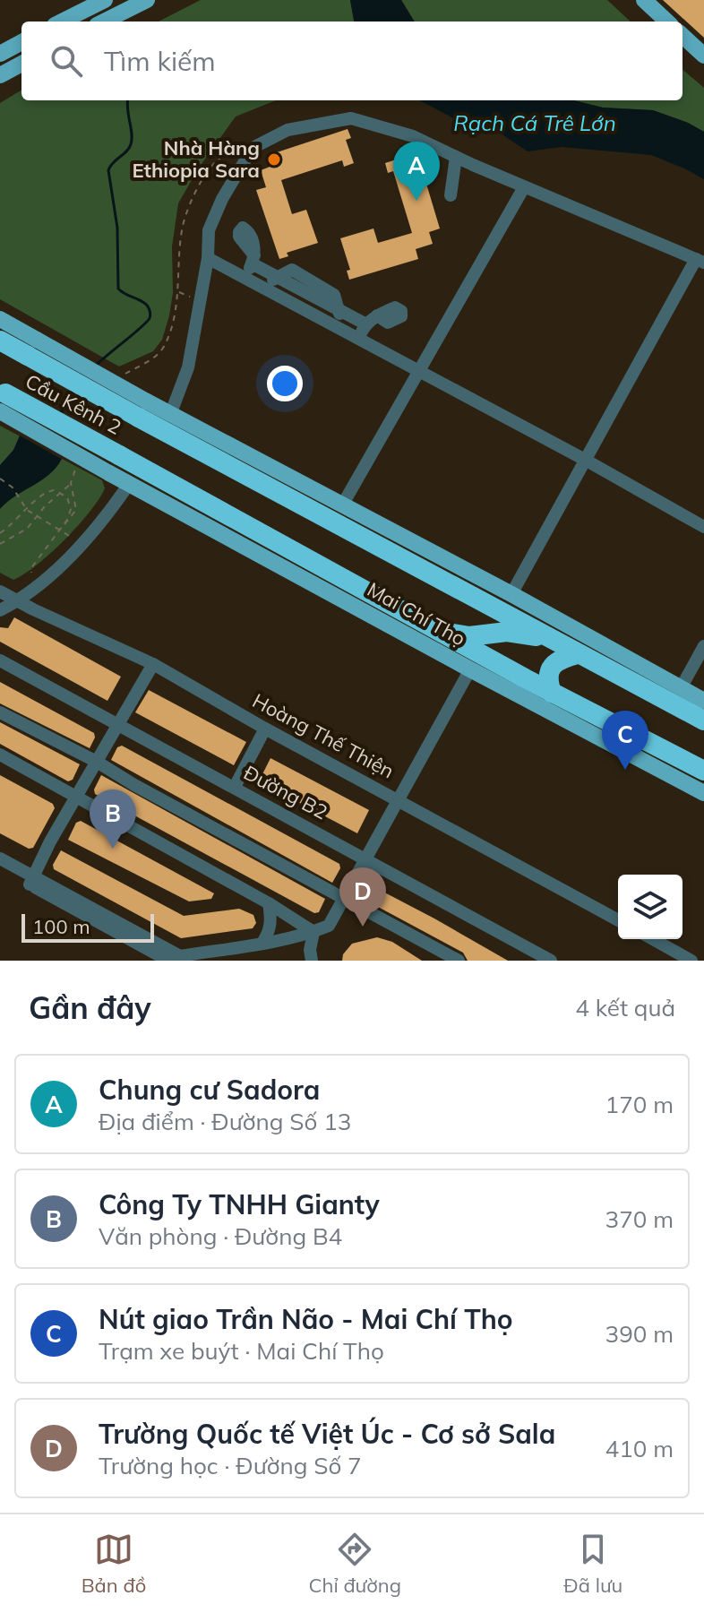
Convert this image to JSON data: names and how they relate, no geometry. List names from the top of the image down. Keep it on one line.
{"streets":{"highway":["Cầu Kênh 2","Mai Chí Thọ"],"street":["Hoàng Thế Thiện","Đường B2"]},"crossings":[["Cầu Kênh 2","Mai Chí Thọ"]],"water":["Rạch Cá Trê Lớn"],"places":["Nhà Hàng Ethiopia Sara"],"scale_bar":"100 m","page":{"search":"Tìm kiếm","pins":["A","C","B","D"],"scale":"100 m","heading":["Gần đây","4 kết quả"],"list":[{"mark":"A","name":"Chung cư Sadora","note":"Địa điểm · Đường Số 13","value":"170 m"},{"mark":"B","name":"Công Ty TNHH Gianty","note":"Văn phòng · Đường B4","value":"370 m"},{"mark":"C","name":"Nút giao Trần Não - Mai Chí Thọ","note":"Trạm xe buýt · Mai Chí Thọ","value":"390 m"},{"mark":"D","name":"Trường Quốc tế Việt Úc - Cơ sở Sala","note":"Trường học · Đường Số 7","value":"410 m"}],"nav":["Bản đồ","Chỉ đường","Đã lưu"]}}
